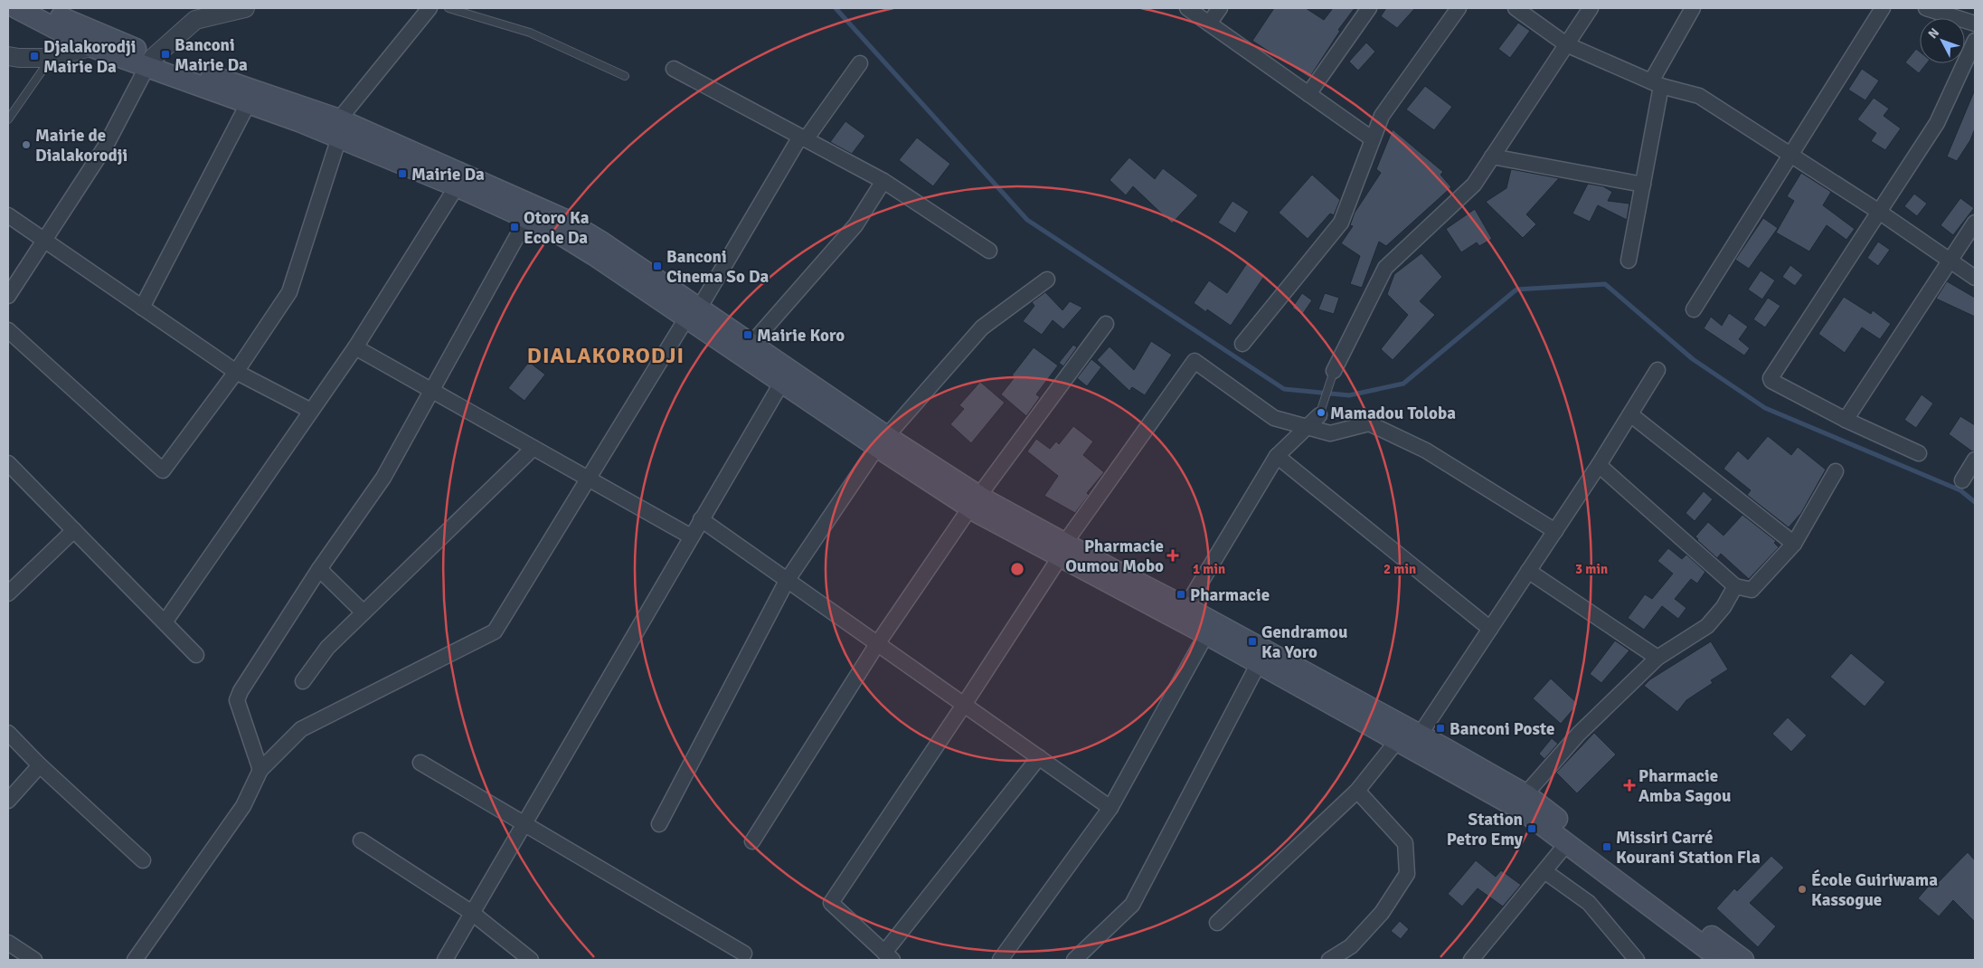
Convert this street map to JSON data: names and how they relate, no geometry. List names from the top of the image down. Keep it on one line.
{"districts":["DIALAKORODJI"],"places":{"transit":["Banconi Mairie Da","Djalakorodji Mairie Da","Mairie Da","Otoro Ka Ecole Da","Banconi Cinema So Da","Mairie Koro","Pharmacie","Gendramou Ka Yoro","Banconi Poste","Station Petro Emy","Missiri Carré Kourani Station Fla"],"other":["Mairie de Dialakorodji","Mamadou Toloba","École Guiriwama Kassogue"],"health":["Pharmacie Oumou Mobo","Pharmacie Amba Sagou"]},"north":"top left","rings":["1 min","2 min","3 min"]}
